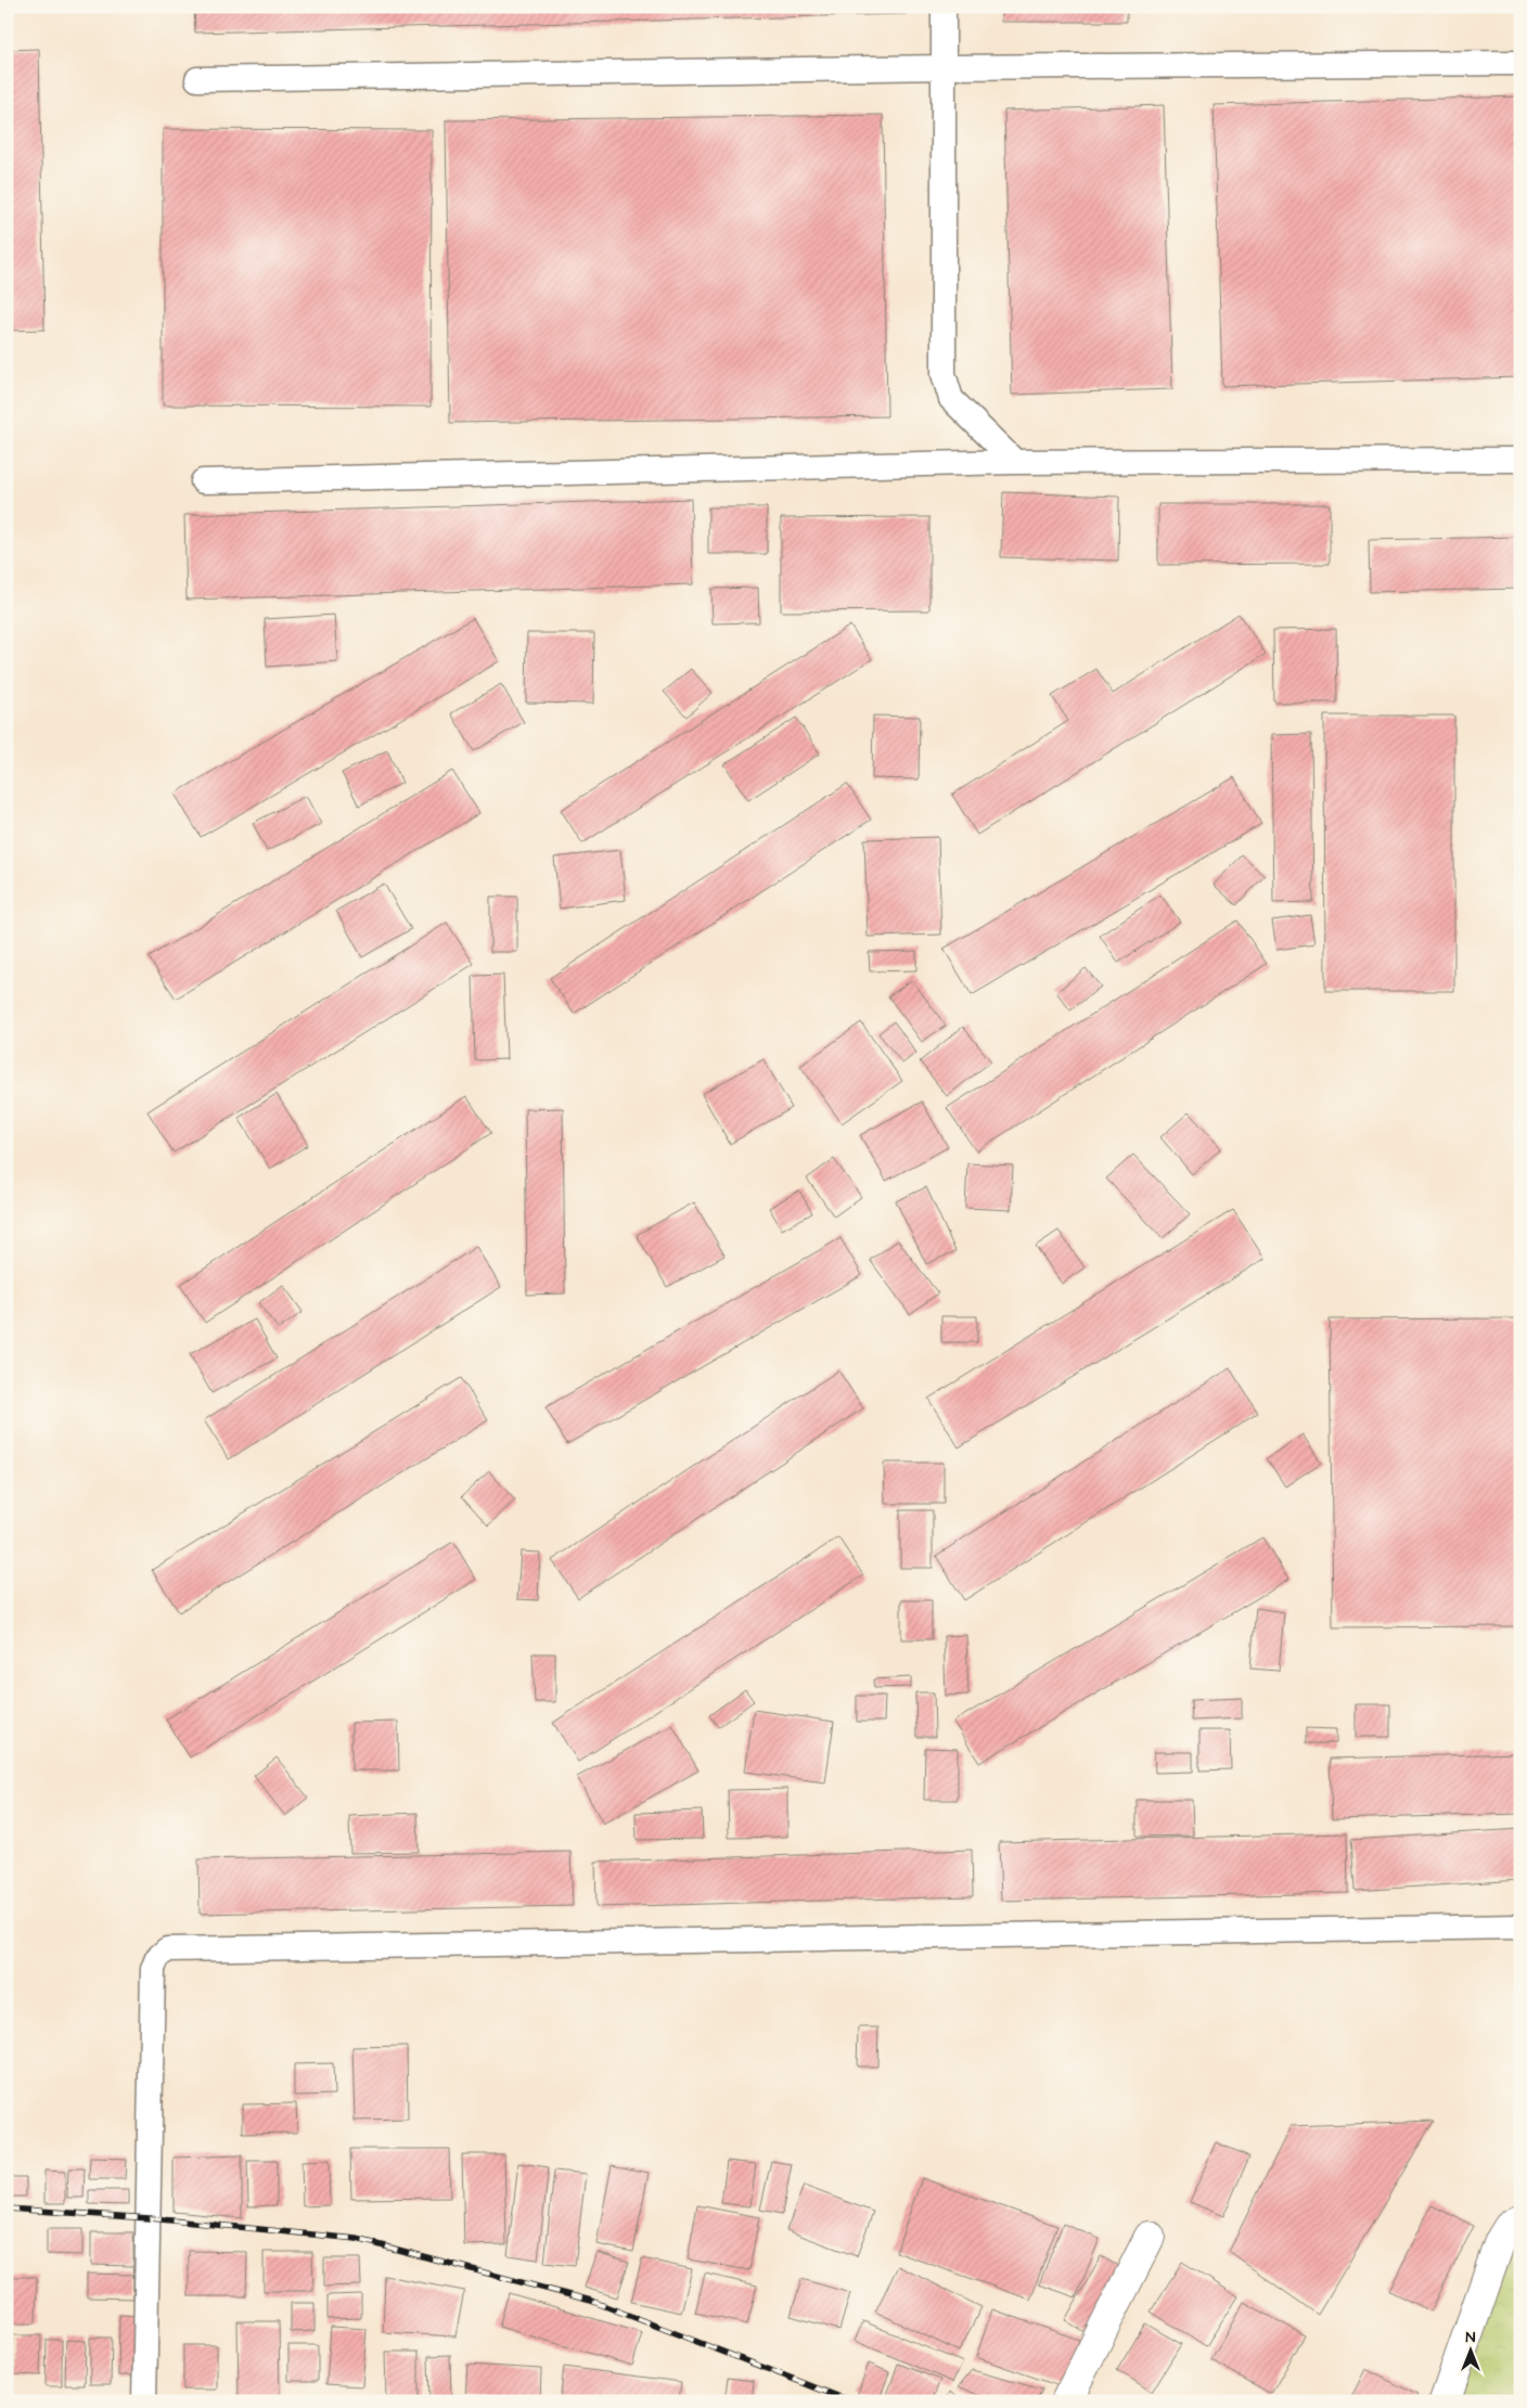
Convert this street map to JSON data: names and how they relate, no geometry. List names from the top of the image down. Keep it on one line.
{"north":"top"}
